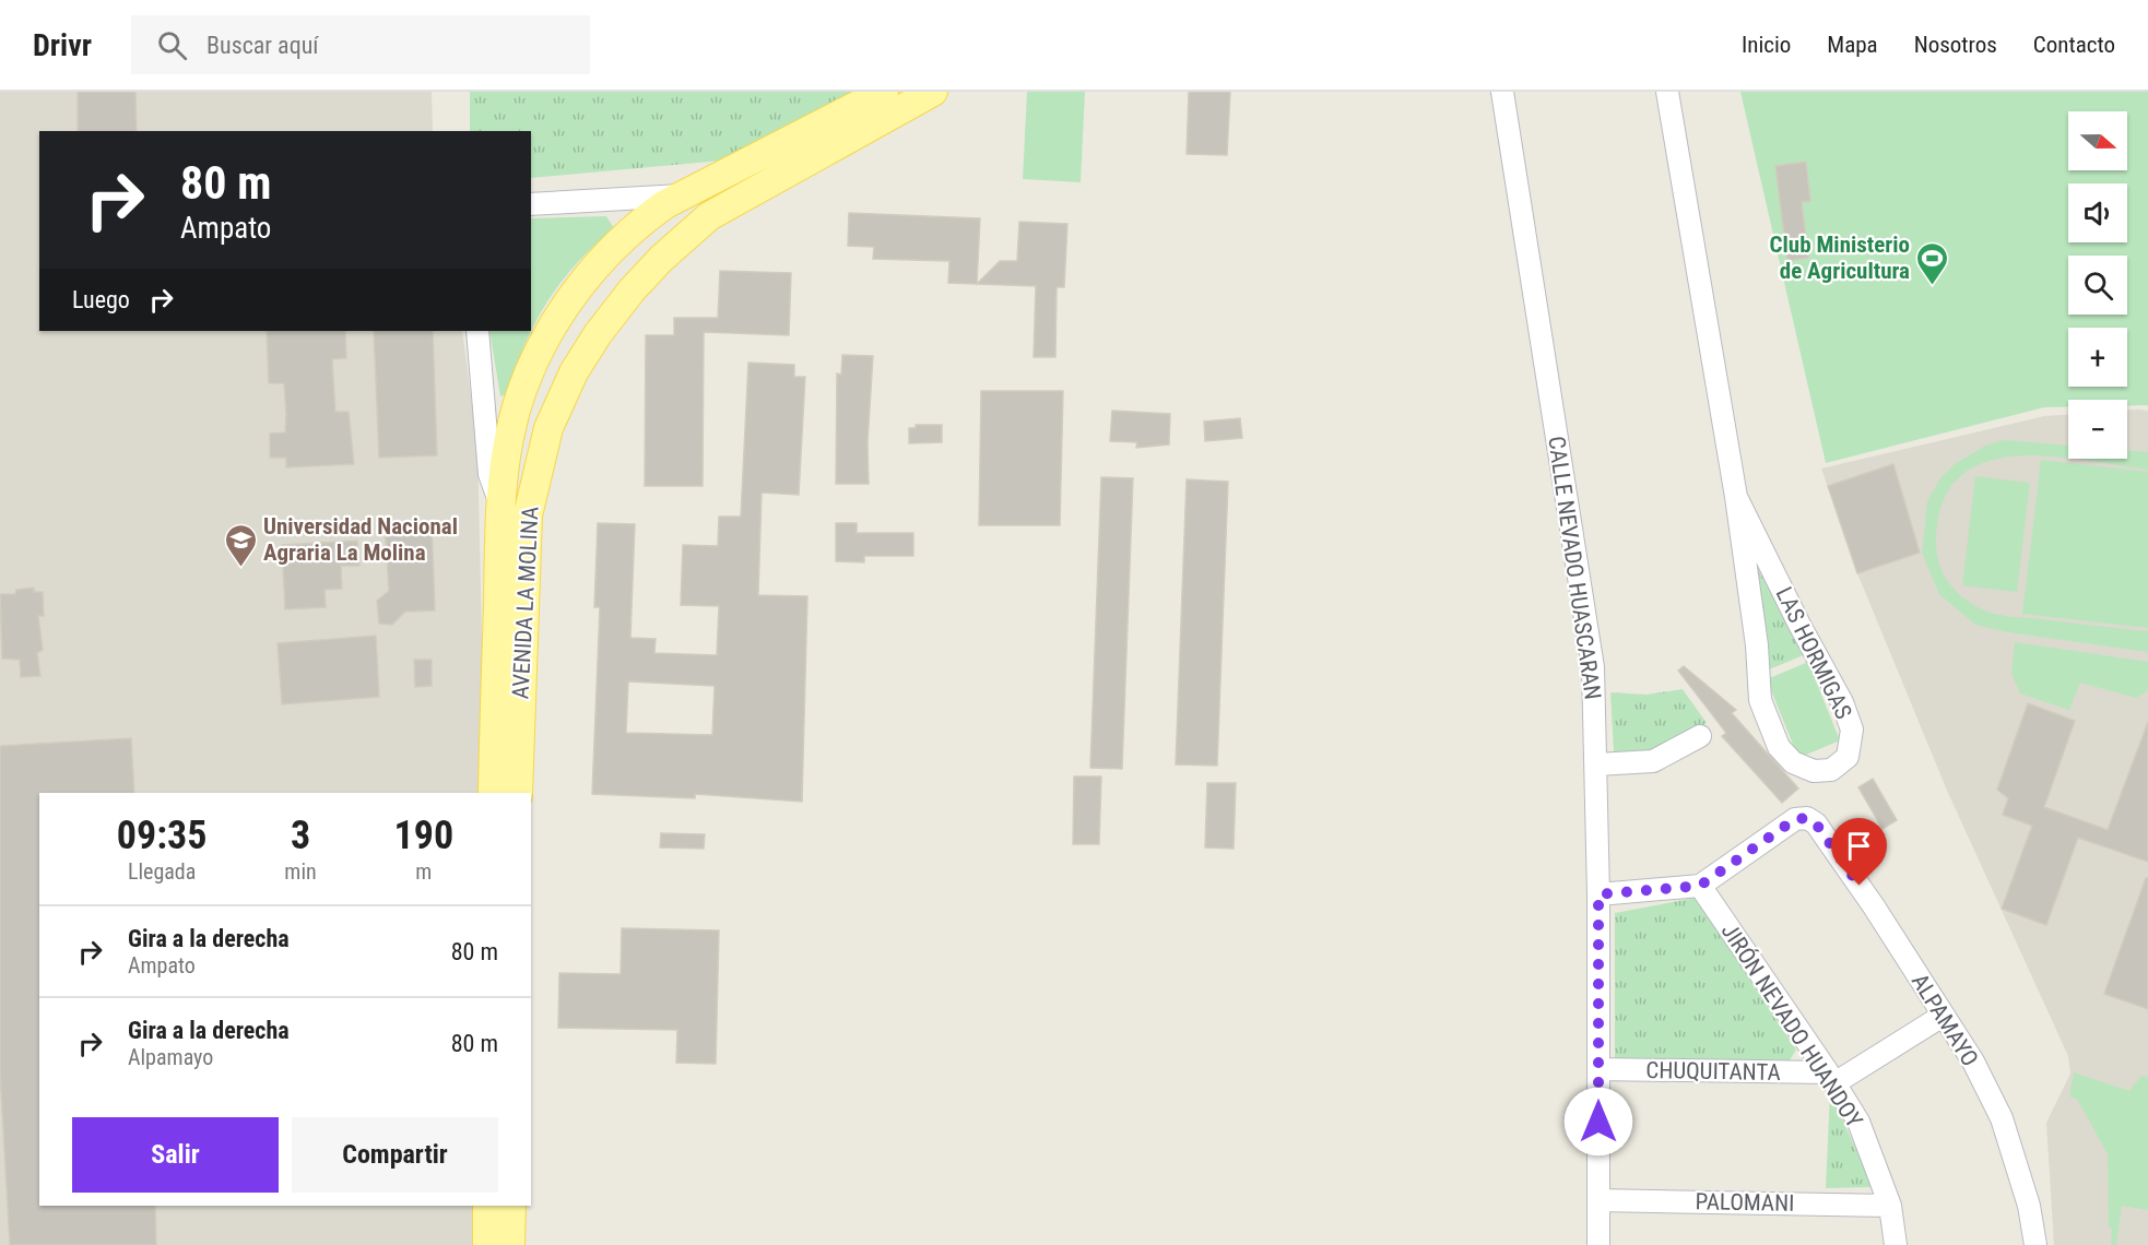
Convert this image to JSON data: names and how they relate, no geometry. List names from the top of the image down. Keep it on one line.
{"streets":{"main road":["AVENIDA LA MOLINA"],"street":["CALLE NEVADO HUASCARAN","LAS HORMIGAS","ALPAMAYO","JIRÓN NEVADO HUANDOY","CHUQUITANTA","PALOMANI"]},"crossings":[["CALLE NEVADO HUASCARAN","CHUQUITANTA"],["CALLE NEVADO HUASCARAN","PALOMANI"],["ALPAMAYO","JIRÓN NEVADO HUANDOY"],["JIRÓN NEVADO HUANDOY","CHUQUITANTA"],["JIRÓN NEVADO HUANDOY","PALOMANI"]],"places":{"sports":["Club Ministerio de Agricultura"],"school or university":["Universidad Nacional Agraria La Molina"]},"north":"right","page":{"header":"Drivr","search":"Buscar aquí","nav":["Inicio","Mapa","Nosotros","Contacto"],"map_buttons":["+","−"],"turn":["80 m","Ampato"],"then":"Luego","eta":["09:35","Llegada","3","min","190","m"],"list":[{"name":"Gira a la derecha","note":"Ampato","value":"80 m"},{"name":"Gira a la derecha","note":"Alpamayo","value":"80 m"}],"buttons":["Salir","Compartir"]}}
